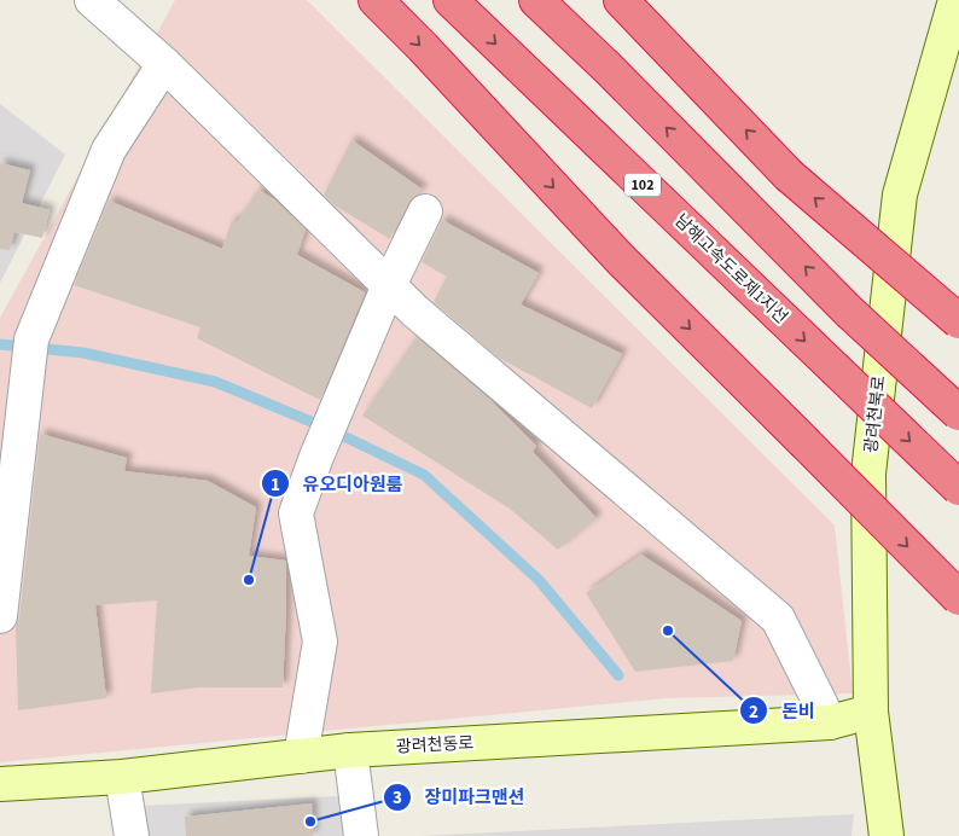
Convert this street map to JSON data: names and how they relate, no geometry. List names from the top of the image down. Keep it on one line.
{"streets":{"highway":["102","남해고속도로제1지선"],"street":["광려천북로","광려천동로"]},"crossings":[["광려천북로","광려천동로"]],"places":["유오디아원룸","돈비","장미파크맨션"]}
